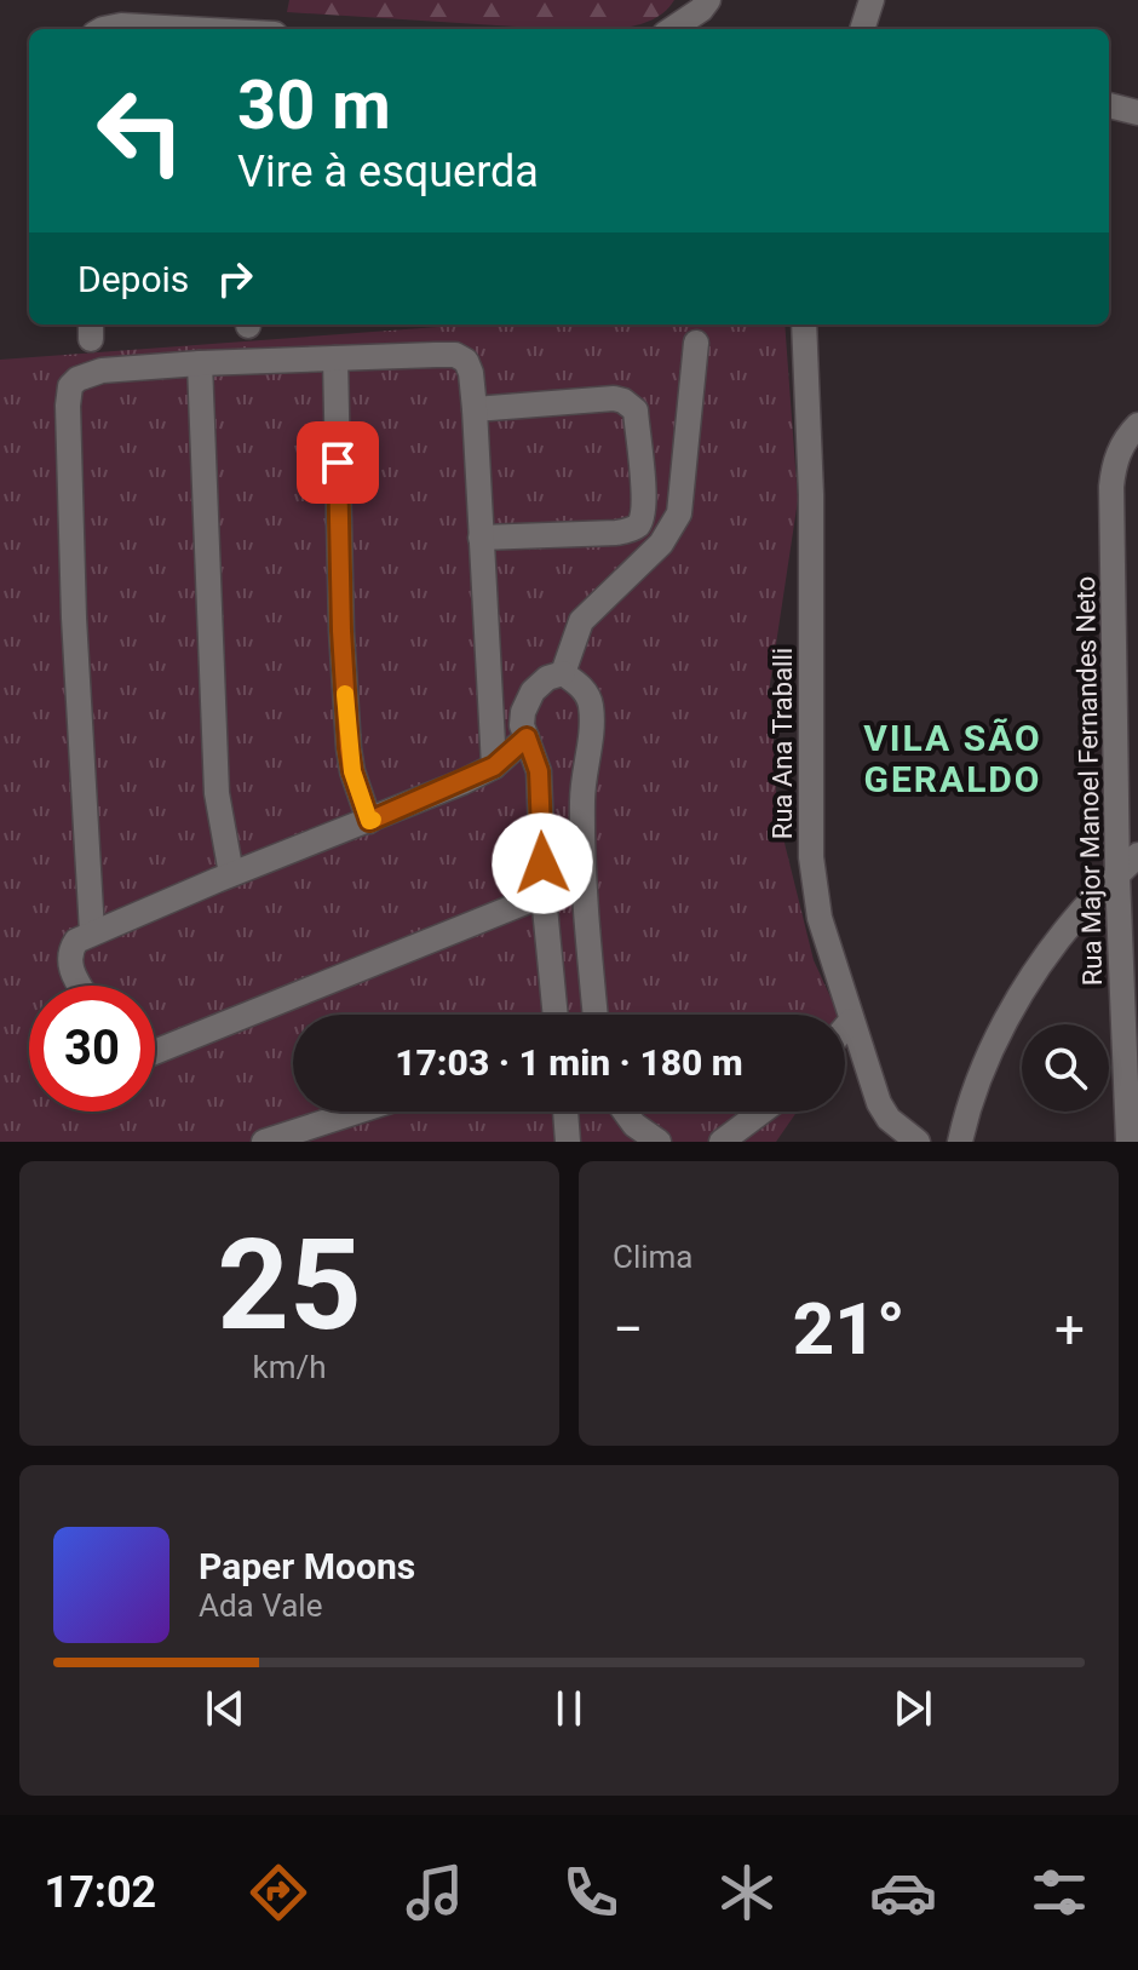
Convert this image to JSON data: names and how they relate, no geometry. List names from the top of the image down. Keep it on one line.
{"streets":{"street":["Rua Ana Traballi","Rua Major Manoel Fernandes Neto"]},"districts":["VILA SÃO GERALDO"],"page":{"turn":["30 m","Vire à esquerda"],"then":"Depois","limit":"30","trip":"17:03 · 1 min · 180 m","tile":[["25","km/h"],"Clima"],"heat":["−","21°","+"],"song":["Paper Moons","Ada Vale"],"tabs":"17:02"}}
